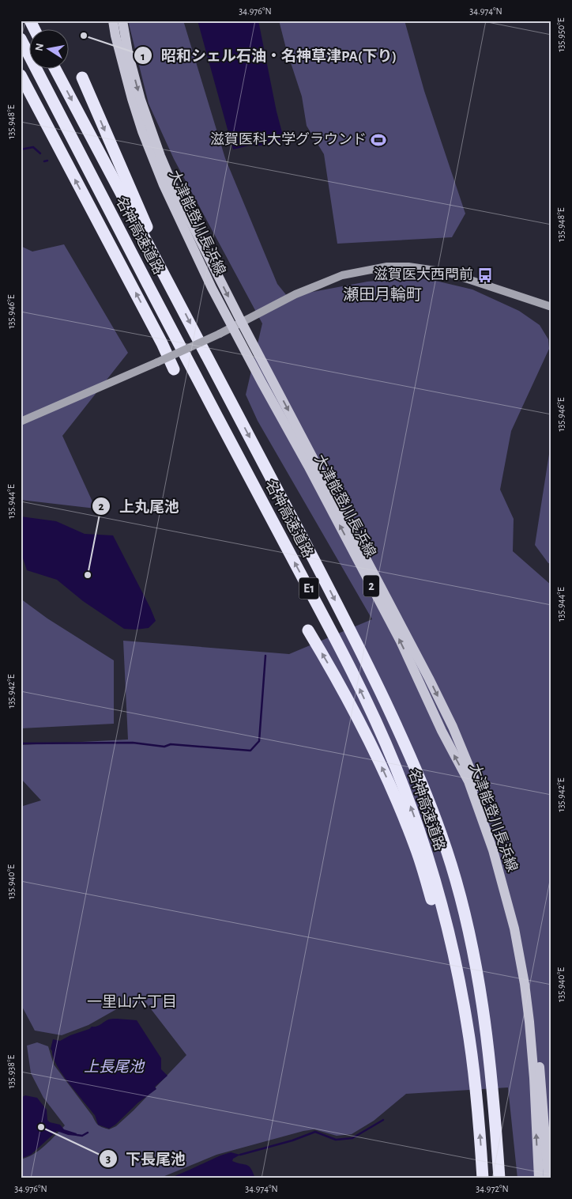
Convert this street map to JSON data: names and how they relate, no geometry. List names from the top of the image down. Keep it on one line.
{"streets":{"highway":["名神高速道路","E1"],"main road":["大津能登川長浜線","2"]},"districts":["瀬田月輪町","一里山六丁目"],"water":["上長尾池"],"places":{"other":["昭和シェル石油・名神草津PA(下り)","上丸尾池","下長尾池"],"sports":["滋賀医科大学グラウンド"],"bus stop":["滋賀医大西門前"]},"north":"left","coordinates":["34.976°N","34.974°N","135.950°E","135.948°E","135.946°E","135.944°E","135.942°E","135.940°E","135.938°E","34.972°N"]}
